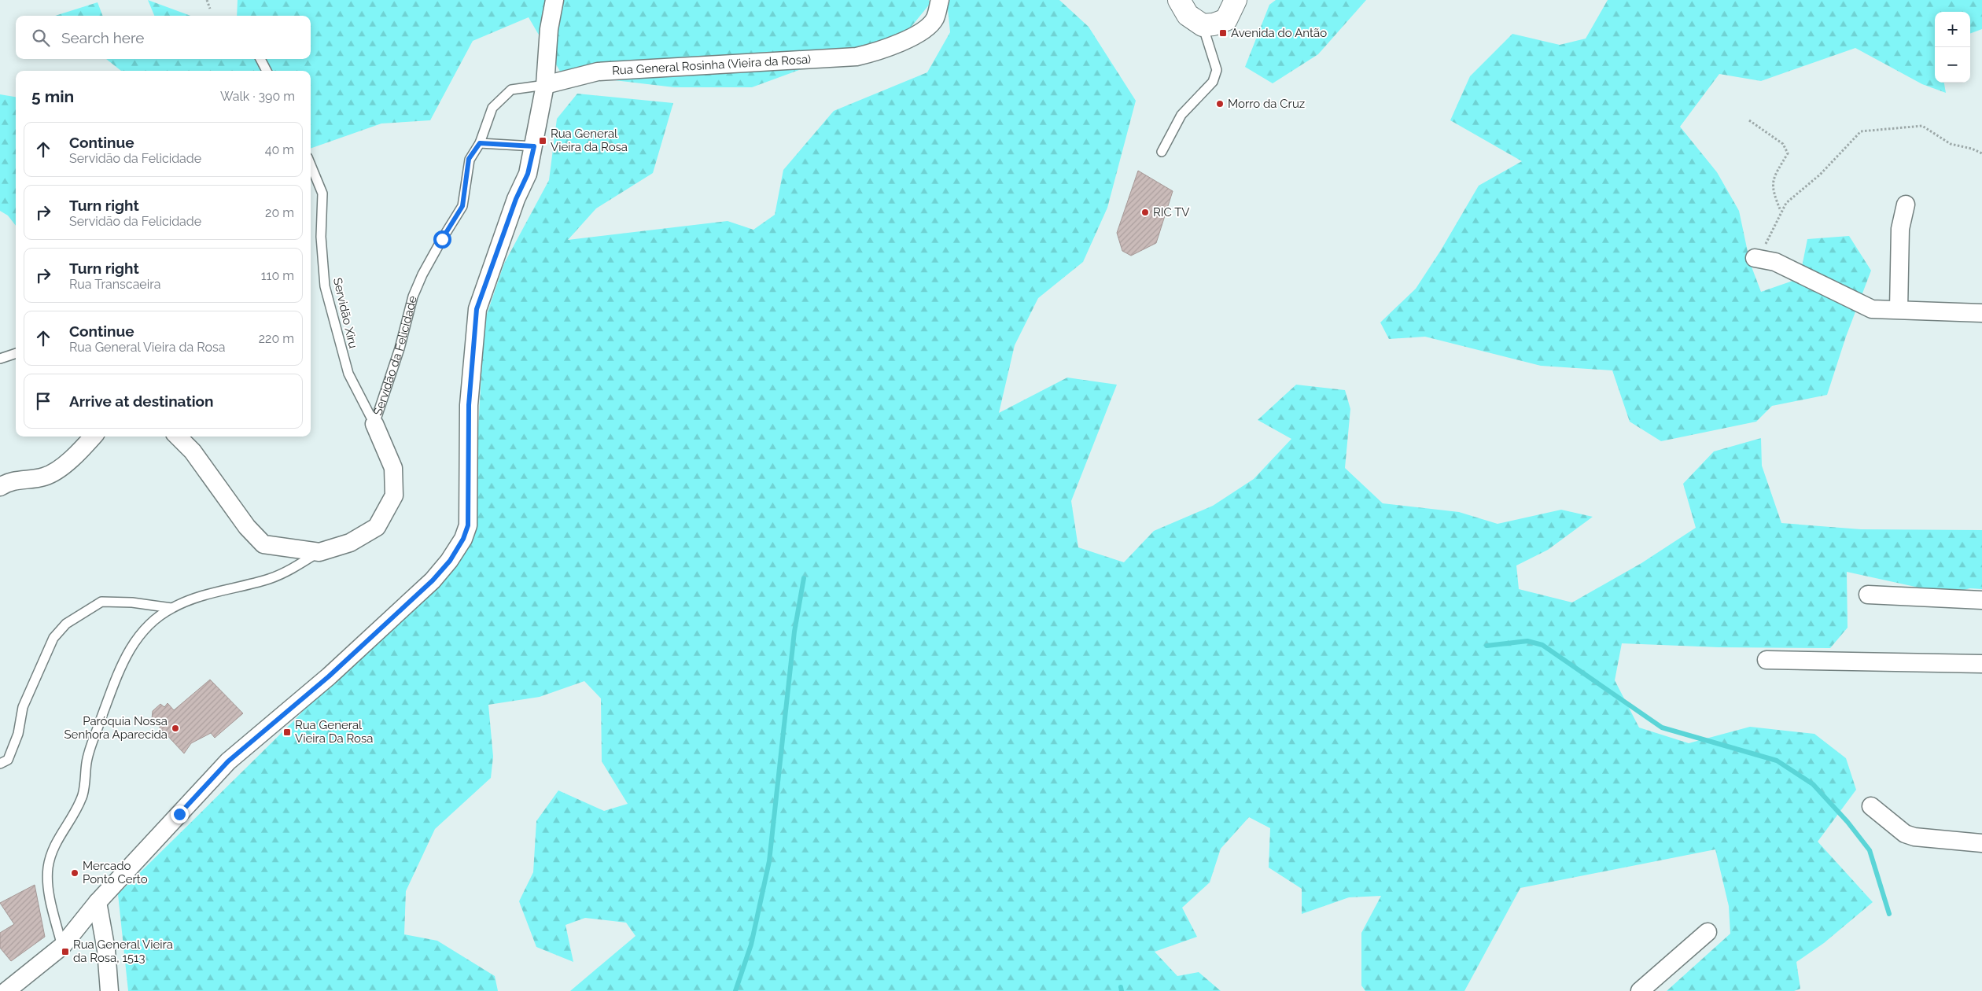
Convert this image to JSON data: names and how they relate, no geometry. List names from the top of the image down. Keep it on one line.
{"streets":{"street":["Rua General Rosinha (Vieira da Rosa)","Servidão da Felicidade"],"lane":["Servidão Xiru"]},"crossings":[["Rua General Rosinha (Vieira da Rosa)","Servidão da Felicidade"],["Servidão Xiru","Servidão da Felicidade"]],"places":{"transit":["Avenida do Antão","Rua General Vieira da Rosa","Rua General Vieira Da Rosa","Rua General Vieira da Rosa, 1513"],"other":["Morro da Cruz","RIC TV","Paróquia Nossa Senhora Aparecida","Mercado Ponto Certo"]},"page":{"map_buttons":["+","−"],"search":"Search here","heading":["5 min","Walk · 390 m"],"list":[["Continue","Servidão da Felicidade","40 m"],["Turn right","Servidão da Felicidade","20 m"],["Turn right","Rua Transcaeira","110 m"],["Continue","Rua General Vieira da Rosa","220 m"],"Arrive at destination"]}}
